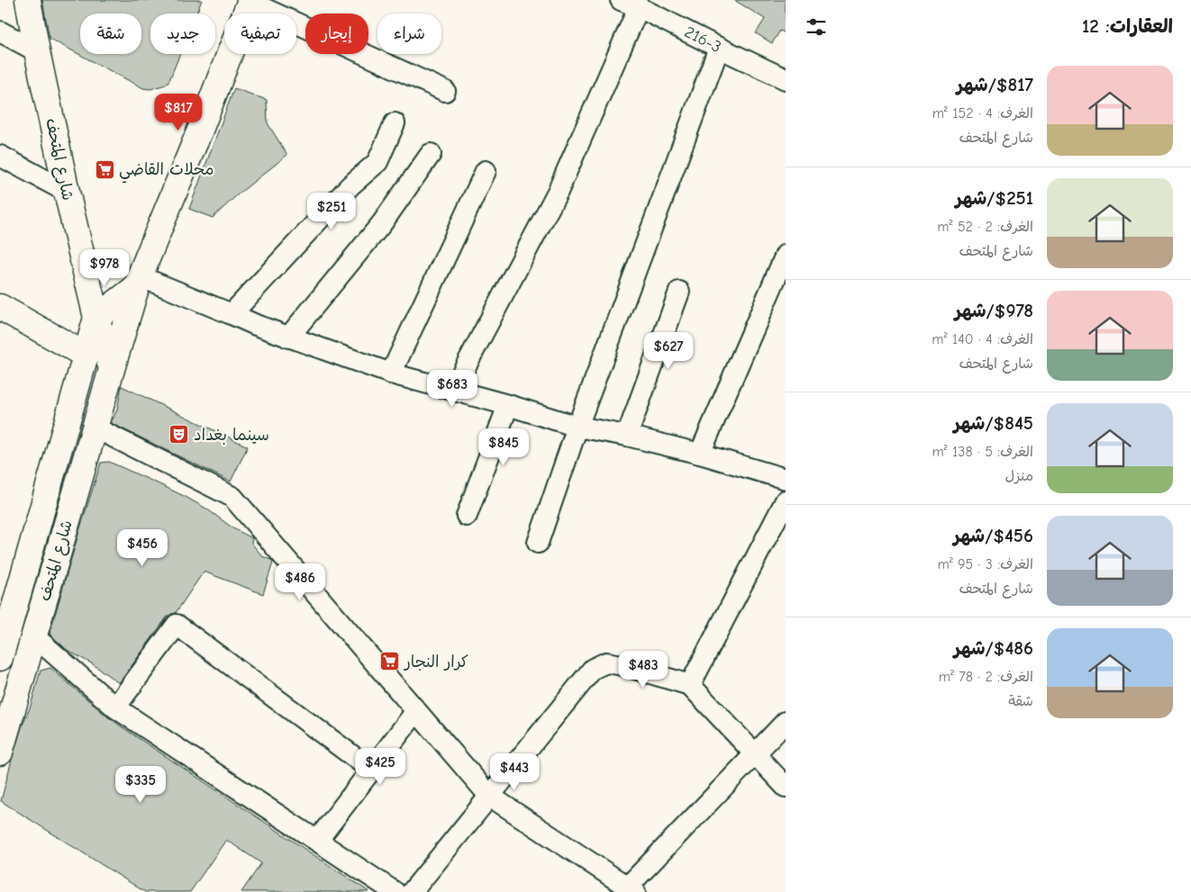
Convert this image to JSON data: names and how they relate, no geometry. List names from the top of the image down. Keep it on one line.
{"streets":{"main road":["شارع المتحف"],"street":["216-3"]},"places":{"supermarket":["محلات القاضي","كرار النجار"],"theatre":["سينما بغداد"]},"page":{"heading":"العقارات: 12","chip":["شراء","إيجار","تصفية","جديد","شقة"],"list":[{"name":"$817/شهر","note":"الغرف: 4 · 152 m² · شارع المتحف"},{"name":"$251/شهر","note":"الغرف: 2 · 52 m² · شارع المتحف"},{"name":"$978/شهر","note":"الغرف: 4 · 140 m² · شارع المتحف"},{"name":"$845/شهر","note":"الغرف: 5 · 138 m² · منزل"},{"name":"$456/شهر","note":"الغرف: 3 · 95 m² · شارع المتحف"},{"name":"$486/شهر","note":"الغرف: 2 · 78 m² · شقة"}],"price":["$817","$251","$978","$627","$683","$845","$456","$486","$483","$425","$443","$335"]}}
